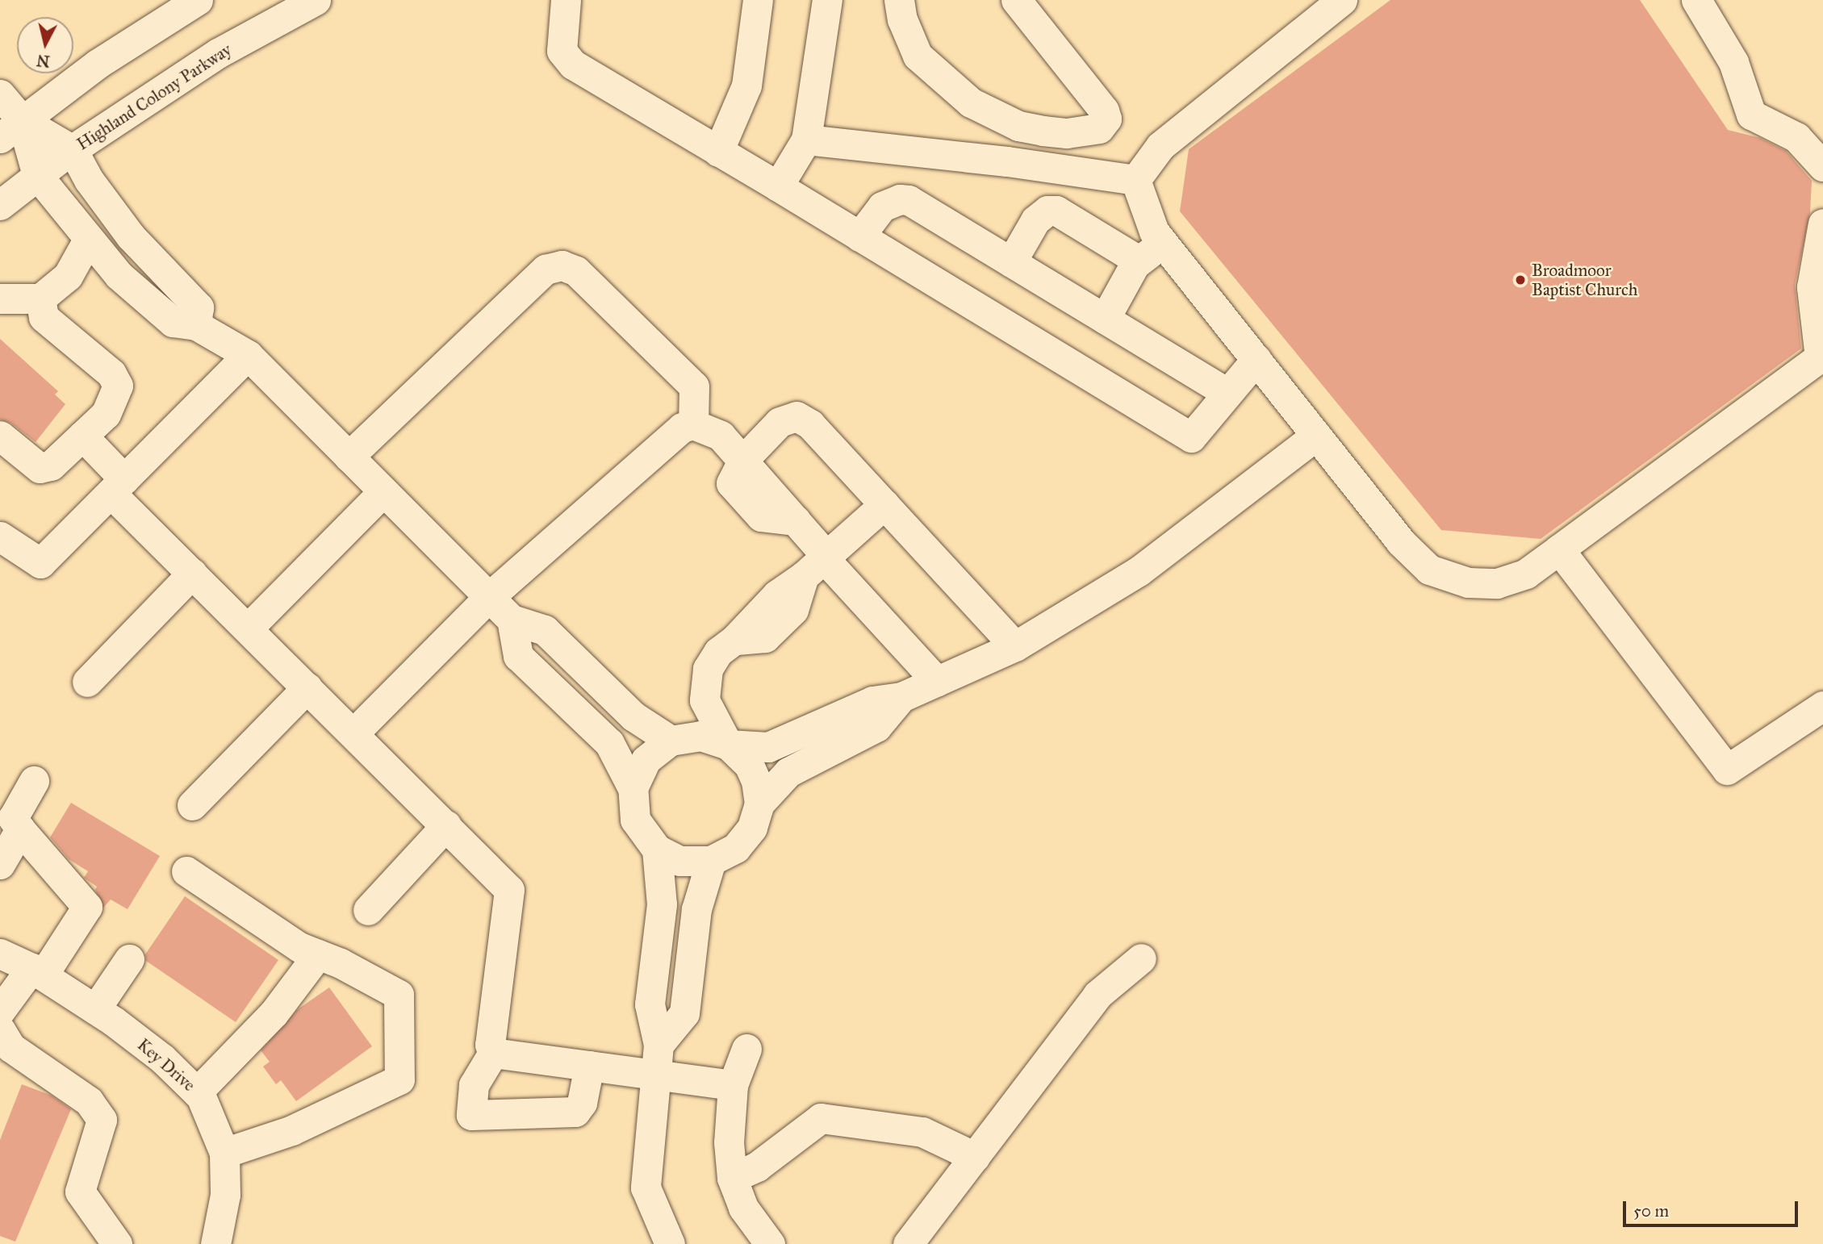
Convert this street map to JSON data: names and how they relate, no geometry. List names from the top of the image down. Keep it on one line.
{"streets":{"street":["Highland Colony Parkway","Key Drive"]},"places":["Broadmoor Baptist Church"],"scale_bar":"50 m","north":"bottom"}
